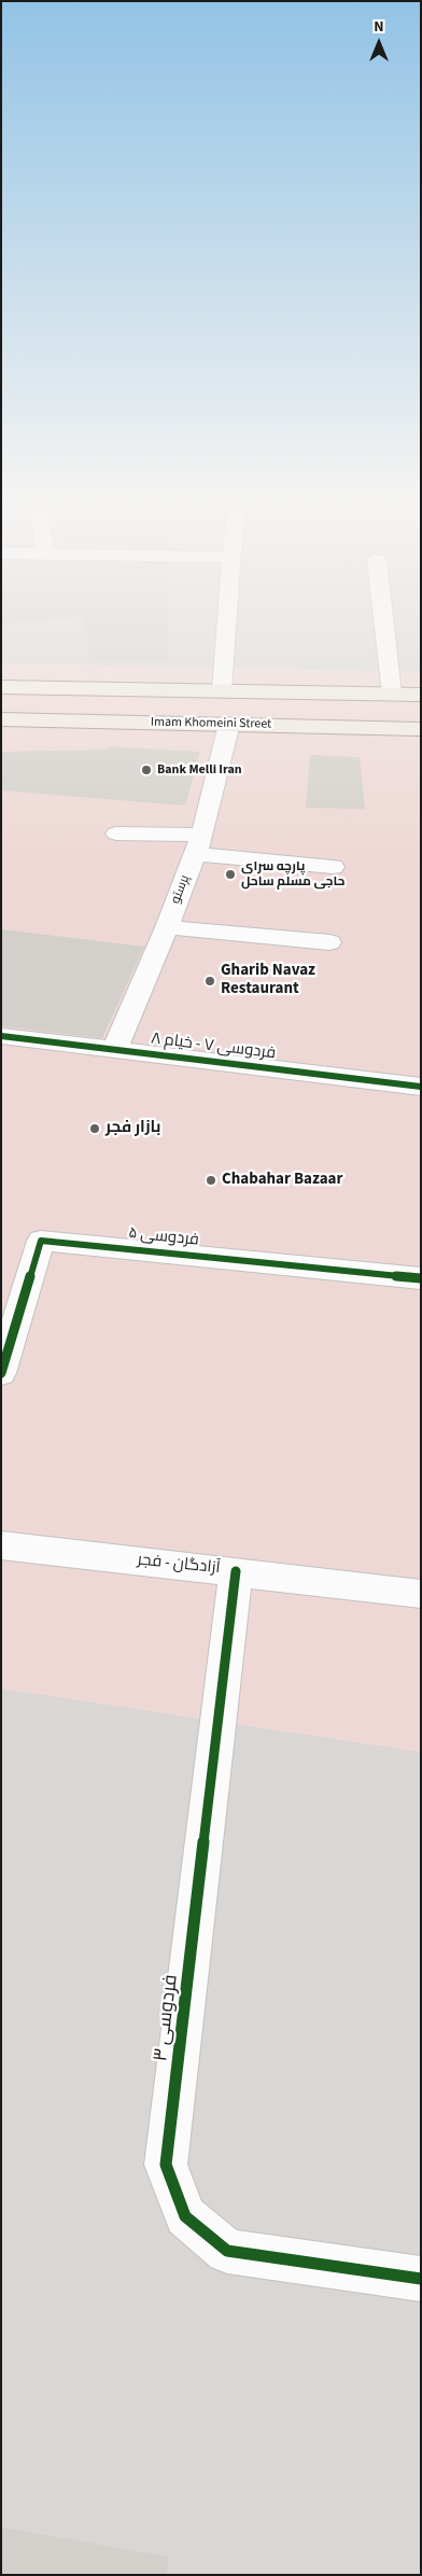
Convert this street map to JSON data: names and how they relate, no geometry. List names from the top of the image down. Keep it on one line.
{"streets":{"main road":["Imam Khomeini Street"],"street":["پرستو","فردوسی ۷ - خیام ۸","فردوسی ۵","آزادگان - فجر","فردوسی ۳"]},"crossings":[["Imam Khomeini Street","پرستو"],["پرستو","فردوسی ۷ - خیام ۸"],["آزادگان - فجر","فردوسی ۳"]],"places":["Bank Melli Iran","پارچه سرای حاجی مسلم ساحل","Gharib Navaz Restaurant","بازار فجر","Chabahar Bazaar"],"north":"top"}
